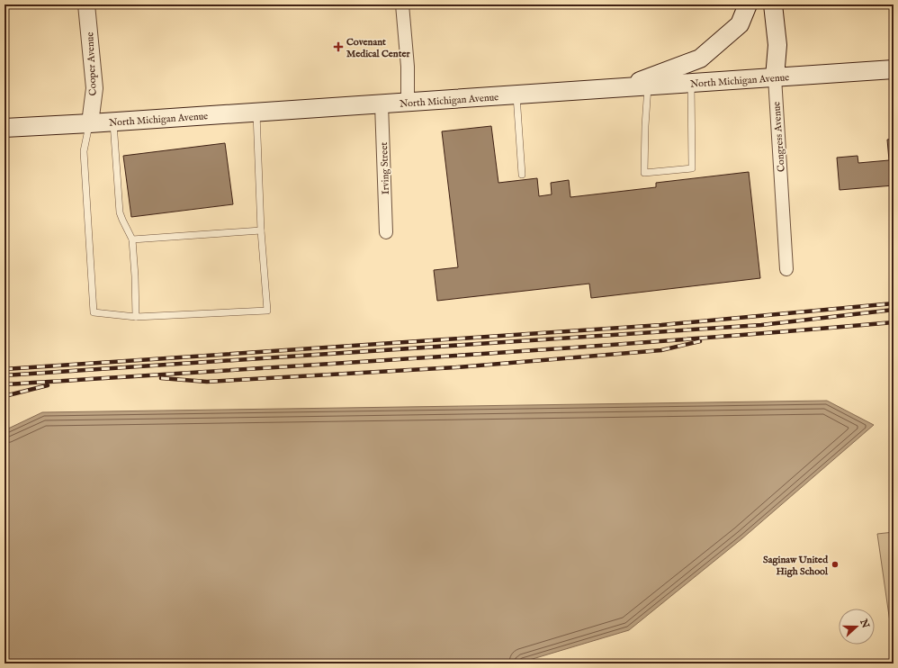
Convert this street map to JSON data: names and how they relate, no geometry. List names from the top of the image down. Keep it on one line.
{"streets":{"main road":["North Michigan Avenue","Congress Avenue"],"street":["Cooper Avenue","Irving Street"]},"crossings":[["Cooper Avenue","North Michigan Avenue"],["North Michigan Avenue","Congress Avenue"],["North Michigan Avenue","Irving Street"]],"places":{"health":["Covenant Medical Center"],"other":["Saginaw United High School"]},"north":"right"}
